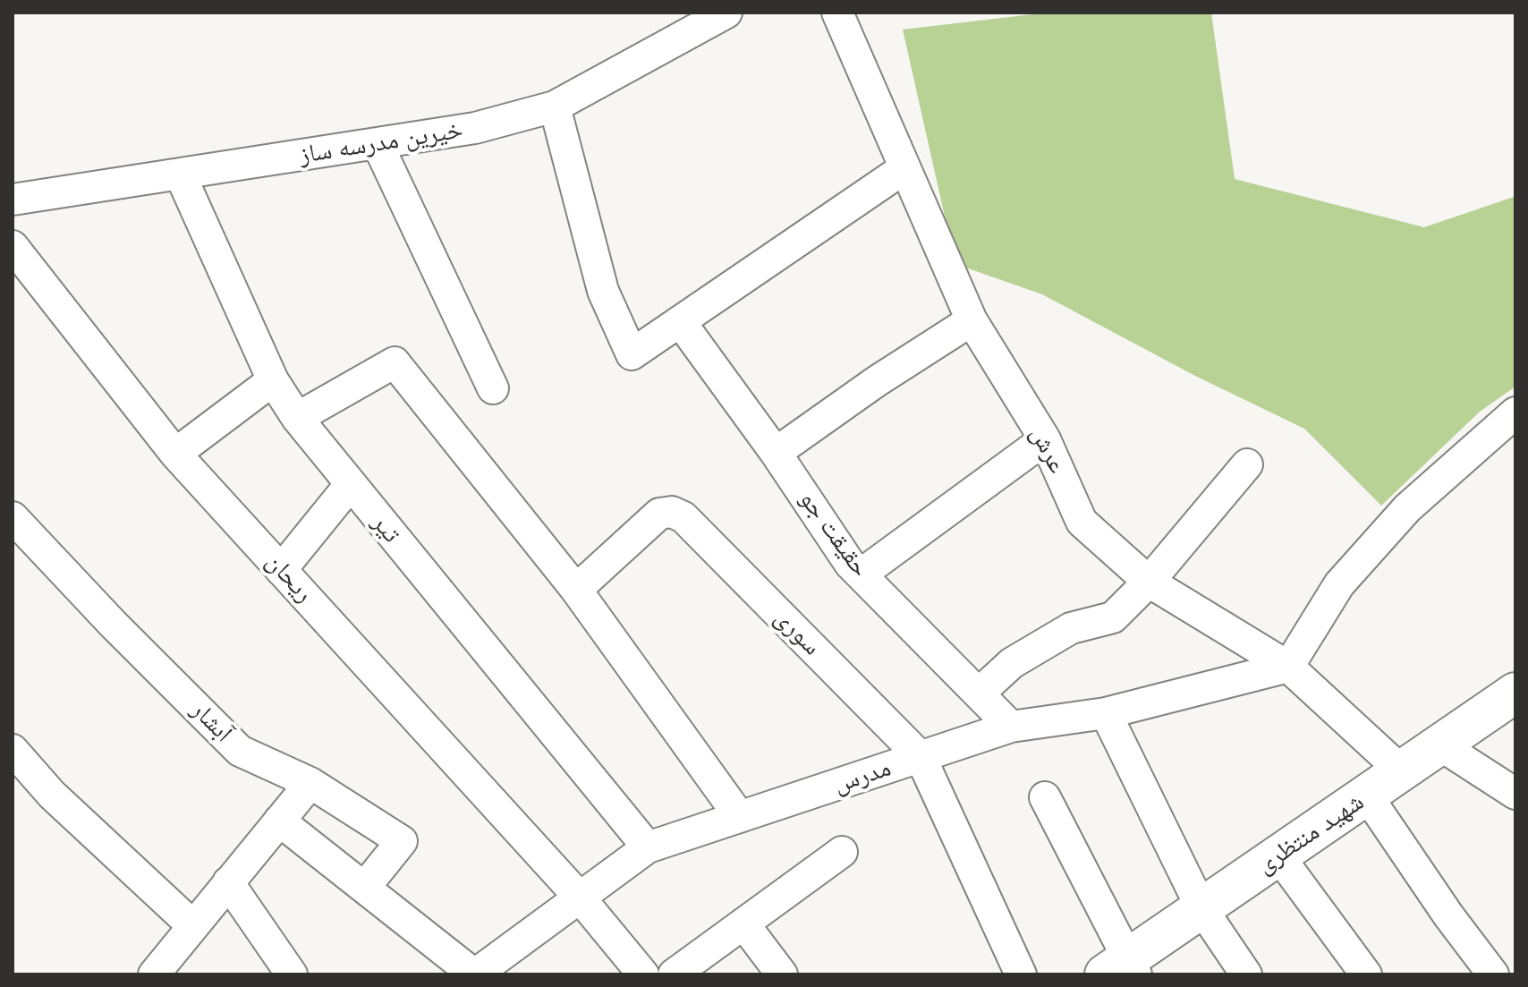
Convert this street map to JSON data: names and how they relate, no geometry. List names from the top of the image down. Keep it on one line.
{"streets":{"street":["خیرین مدرسه ساز","عرش","تیر","حقیقت جو","ریحان","سوری","آبشار","مدرس","شهید منتظری"]},"crossings":[["خیرین مدرسه ساز","تیر"],["عرش","مدرس"],["عرش","شهید منتظری"],["تیر","مدرس"],["حقیقت جو","مدرس"],["ریحان","مدرس"],["سوری","مدرس"]]}
